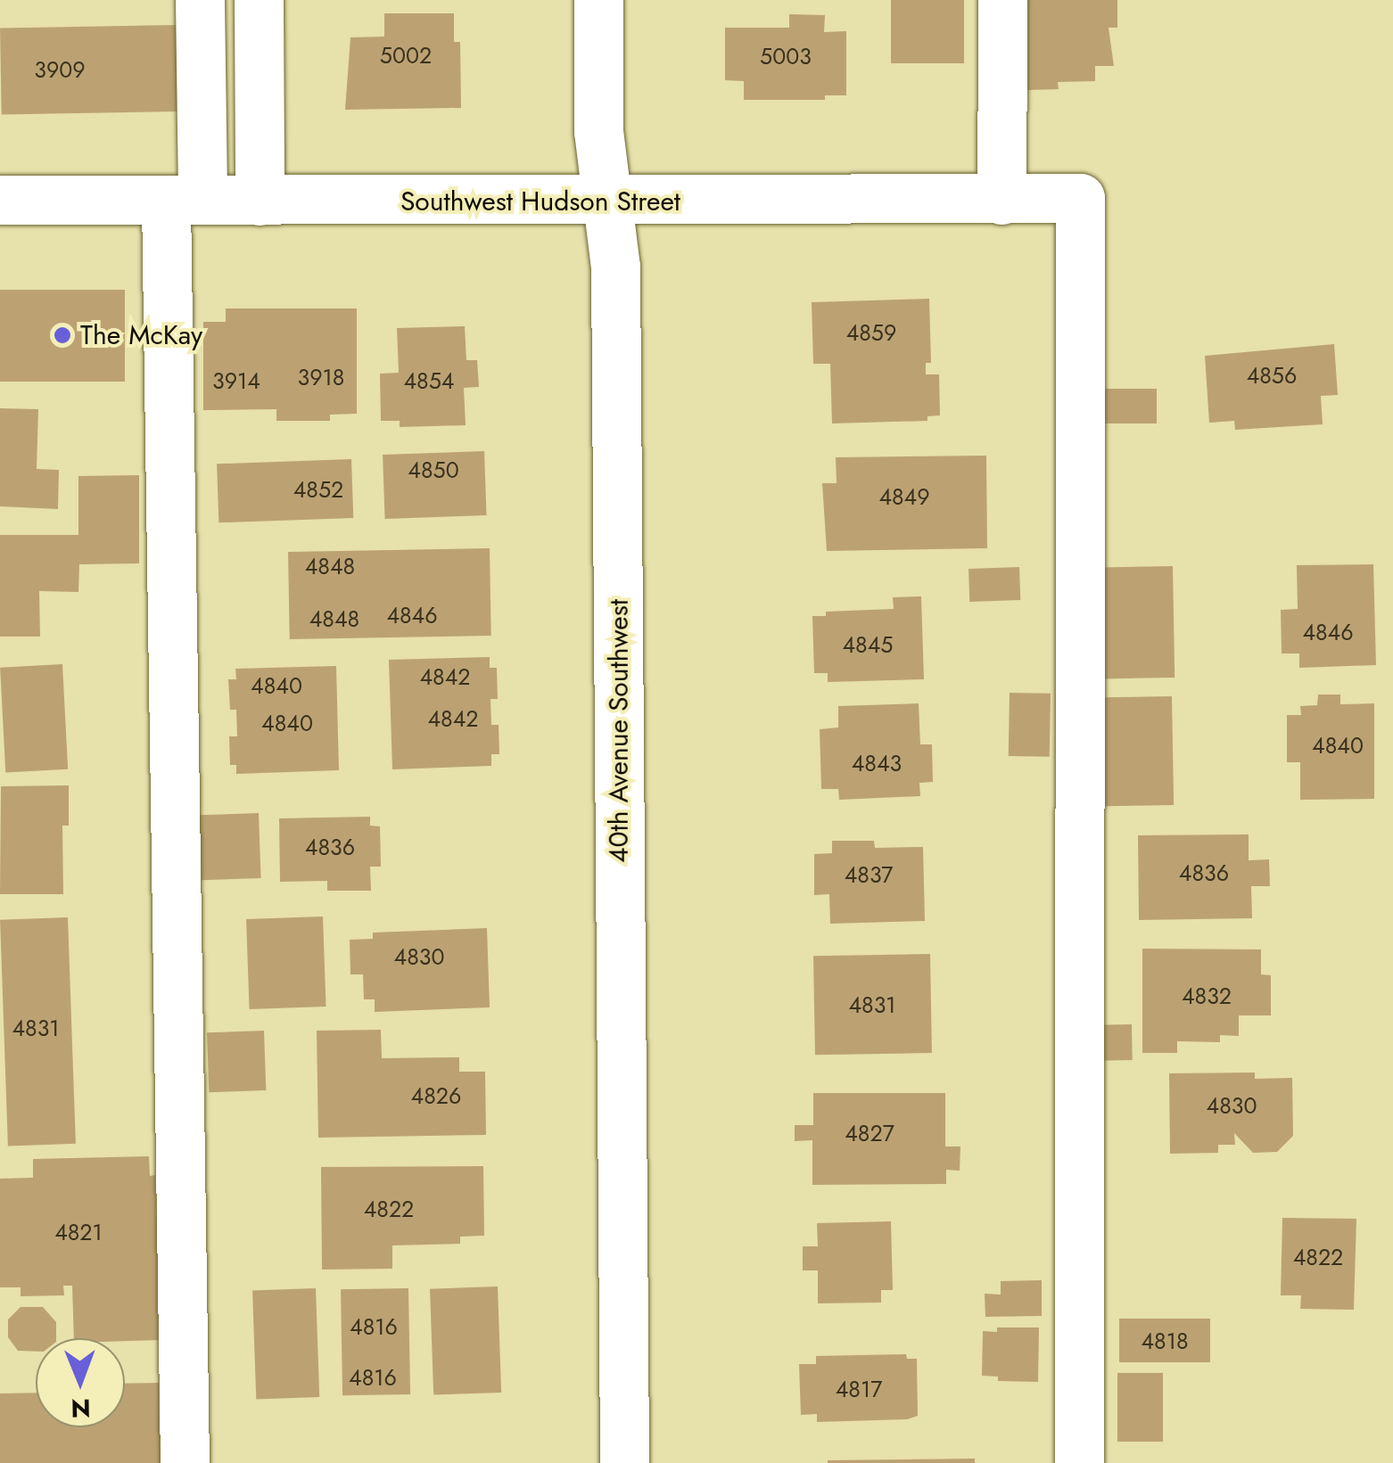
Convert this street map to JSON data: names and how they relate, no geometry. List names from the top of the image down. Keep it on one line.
{"streets":{"street":["Southwest Hudson Street","40th Avenue Southwest"]},"crossings":[["Southwest Hudson Street","40th Avenue Southwest"]],"places":["The McKay"],"house_numbers":["5002","5003","3909","4859","4856","3918","3914","4854","4850","4852","4849","4848","4846","4848","4846","4845","4842","4840","4842","4840","4840","4843","4836","4836","4837","4830","4832","4831","4831","4826","4830","4827","4822","4821","4822","4816","4818","4816","4817"],"north":"bottom"}
